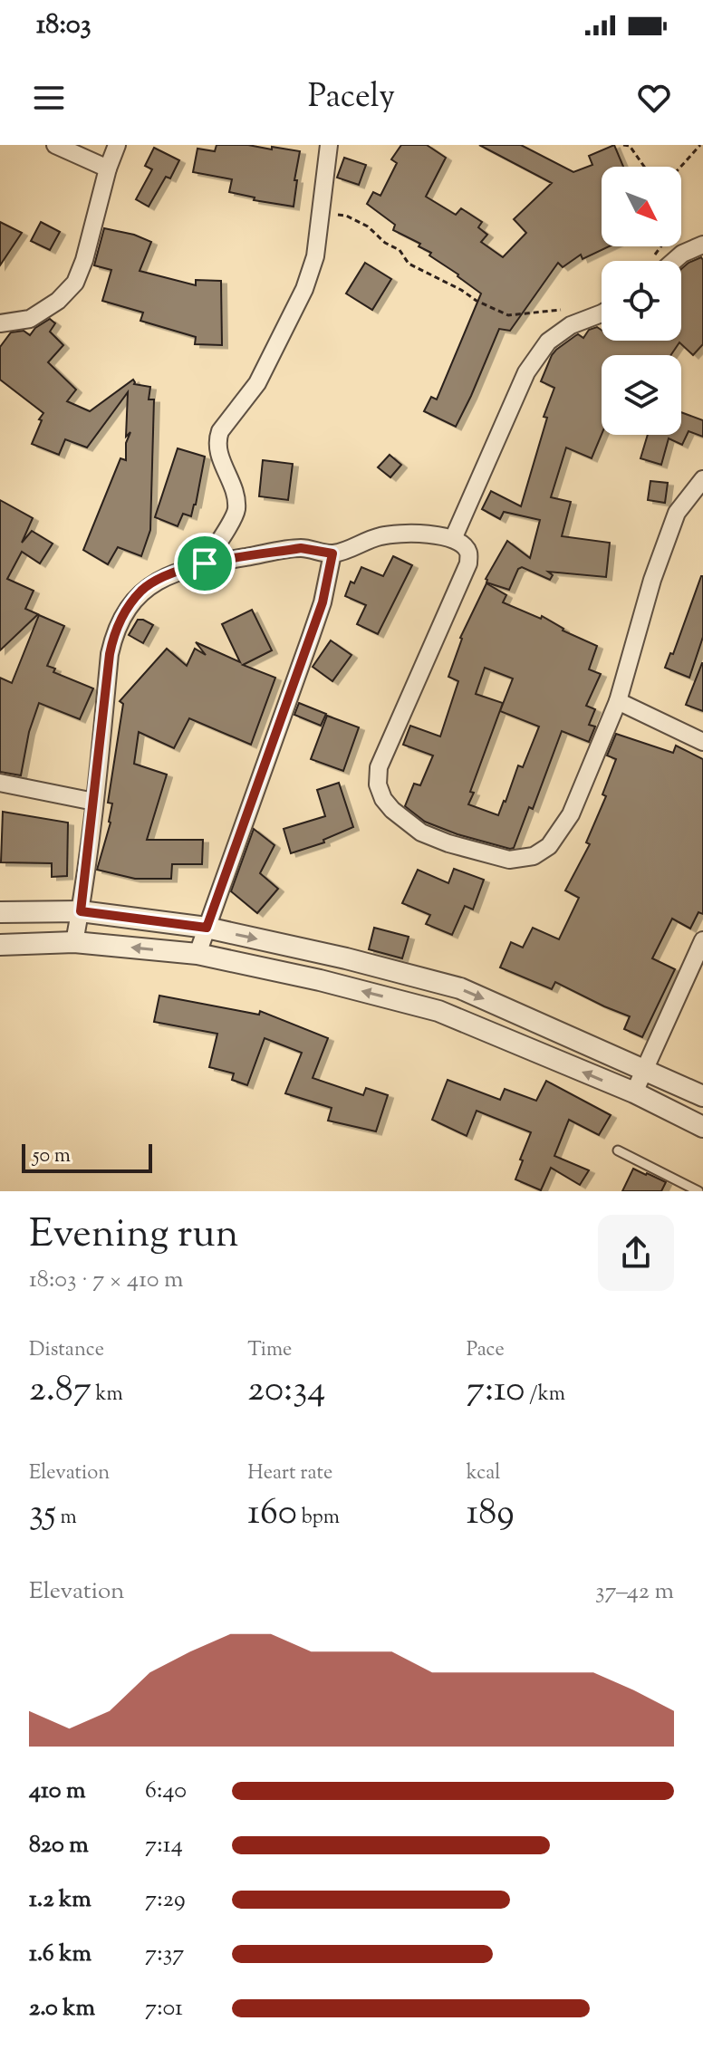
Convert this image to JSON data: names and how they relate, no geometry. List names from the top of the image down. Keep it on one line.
{"scale_bar":"50 m","north":"bottom right","page":{"status":"18:03","header":"Pacely","scale":"50 m","heading":["Evening run","18:03 · 7 × 410 m"],"stats":[["Distance","2.87 km"],["Time","20:34"],["Pace","7:10 /km"],["Elevation","35 m"],["Heart rate","160 bpm"],["kcal","189"]],"chart":["Elevation","37–42 m"],"list":[{"name":"410 m","note":"6:40"},{"name":"820 m","note":"7:14"},{"name":"1.2 km","note":"7:29"},{"name":"1.6 km","note":"7:37"},{"name":"2.0 km","note":"7:01"}]}}
